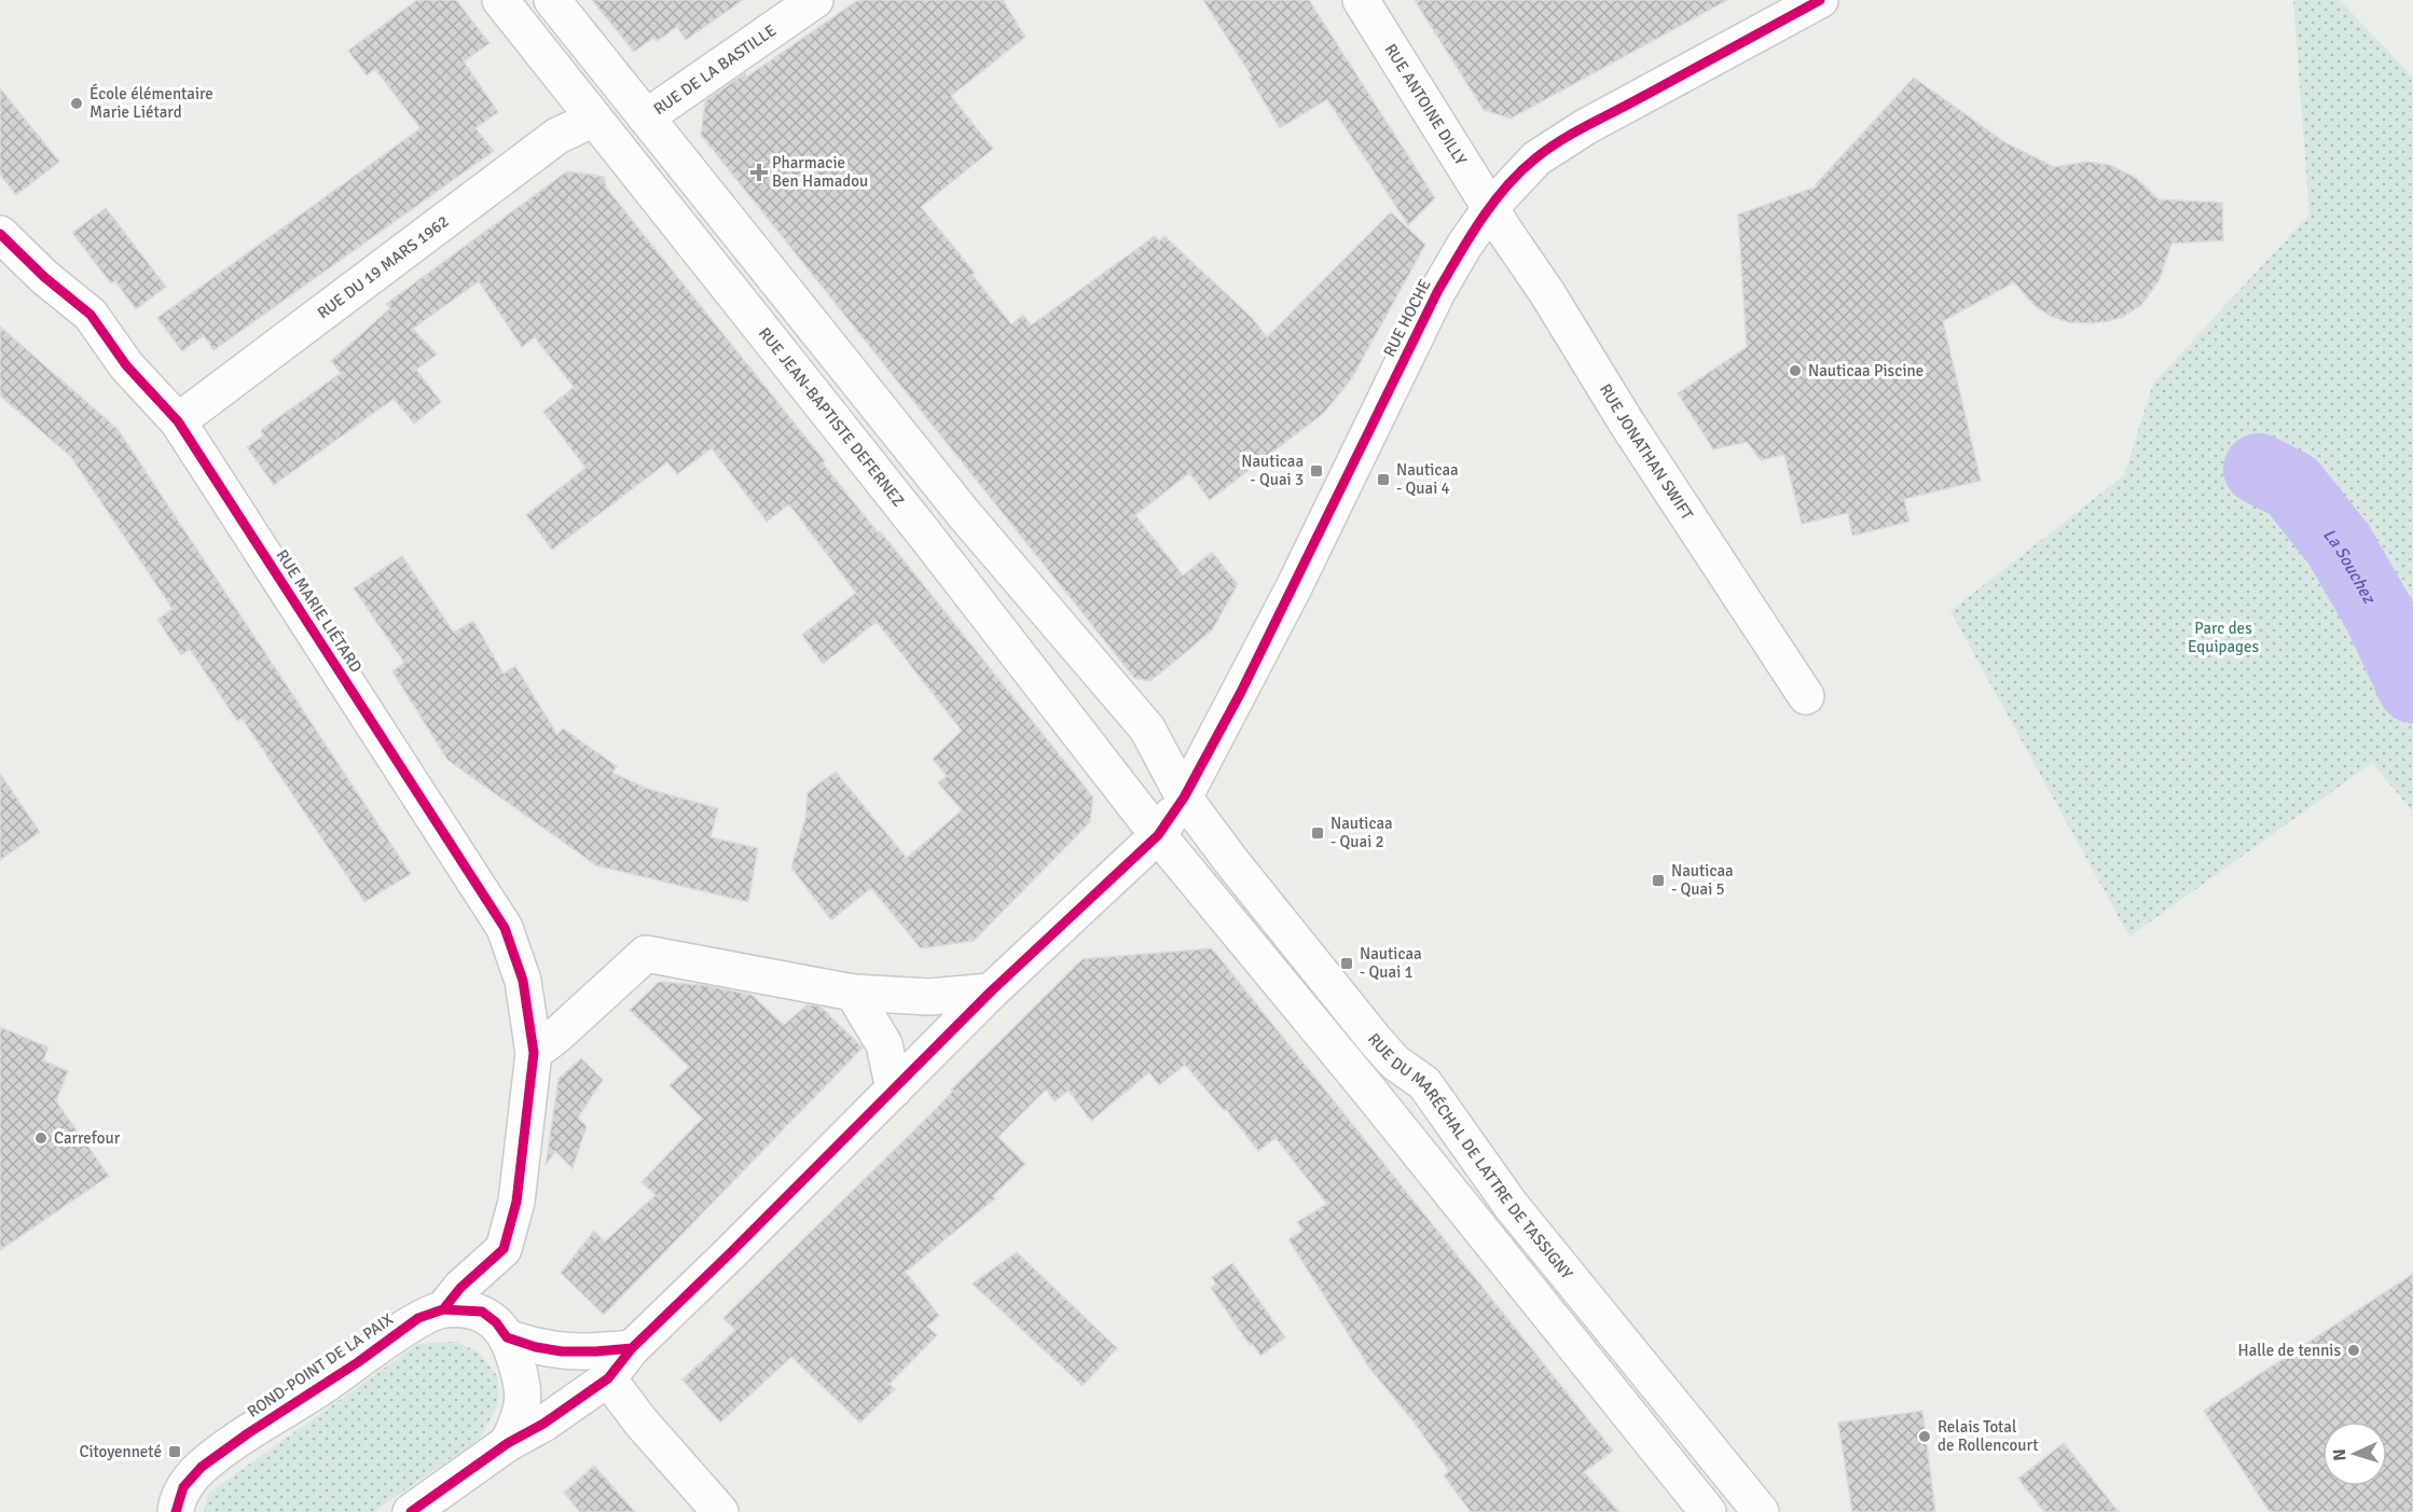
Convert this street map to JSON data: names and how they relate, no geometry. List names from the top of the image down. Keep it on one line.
{"streets":{"main road":["RUE DE LA BASTILLE","RUE ANTOINE DILLY","RUE DU 19 MARS 1962","RUE HOCHE","RUE JEAN-BAPTISTE DEFERNEZ","RUE JONATHAN SWIFT","RUE MARIE LIÉTARD","RUE DU MARÉCHAL DE LATTRE DE TASSIGNY","ROND-POINT DE LA PAIX"]},"crossings":[["RUE ANTOINE DILLY","RUE HOCHE"],["RUE ANTOINE DILLY","RUE JONATHAN SWIFT"],["RUE DU 19 MARS 1962","RUE JEAN-BAPTISTE DEFERNEZ"],["RUE DU 19 MARS 1962","RUE MARIE LIÉTARD"],["RUE HOCHE","RUE JEAN-BAPTISTE DEFERNEZ"],["RUE HOCHE","RUE JONATHAN SWIFT"],["RUE HOCHE","RUE DU MARÉCHAL DE LATTRE DE TASSIGNY"],["RUE HOCHE","ROND-POINT DE LA PAIX"],["RUE MARIE LIÉTARD","ROND-POINT DE LA PAIX"]],"water":["La Souchez"],"parks":["Parc des Equipages"],"places":{"other":["École élémentaire Marie Liétard","Nauticaa Piscine","Carrefour","Halle de tennis","Relais Total de Rollencourt"],"health":["Pharmacie Ben Hamadou"],"transit":["Nauticaa - Quai 3","Nauticaa - Quai 4","Nauticaa - Quai 2","Nauticaa - Quai 5","Nauticaa - Quai 1","Citoyenneté"]},"north":"left"}
